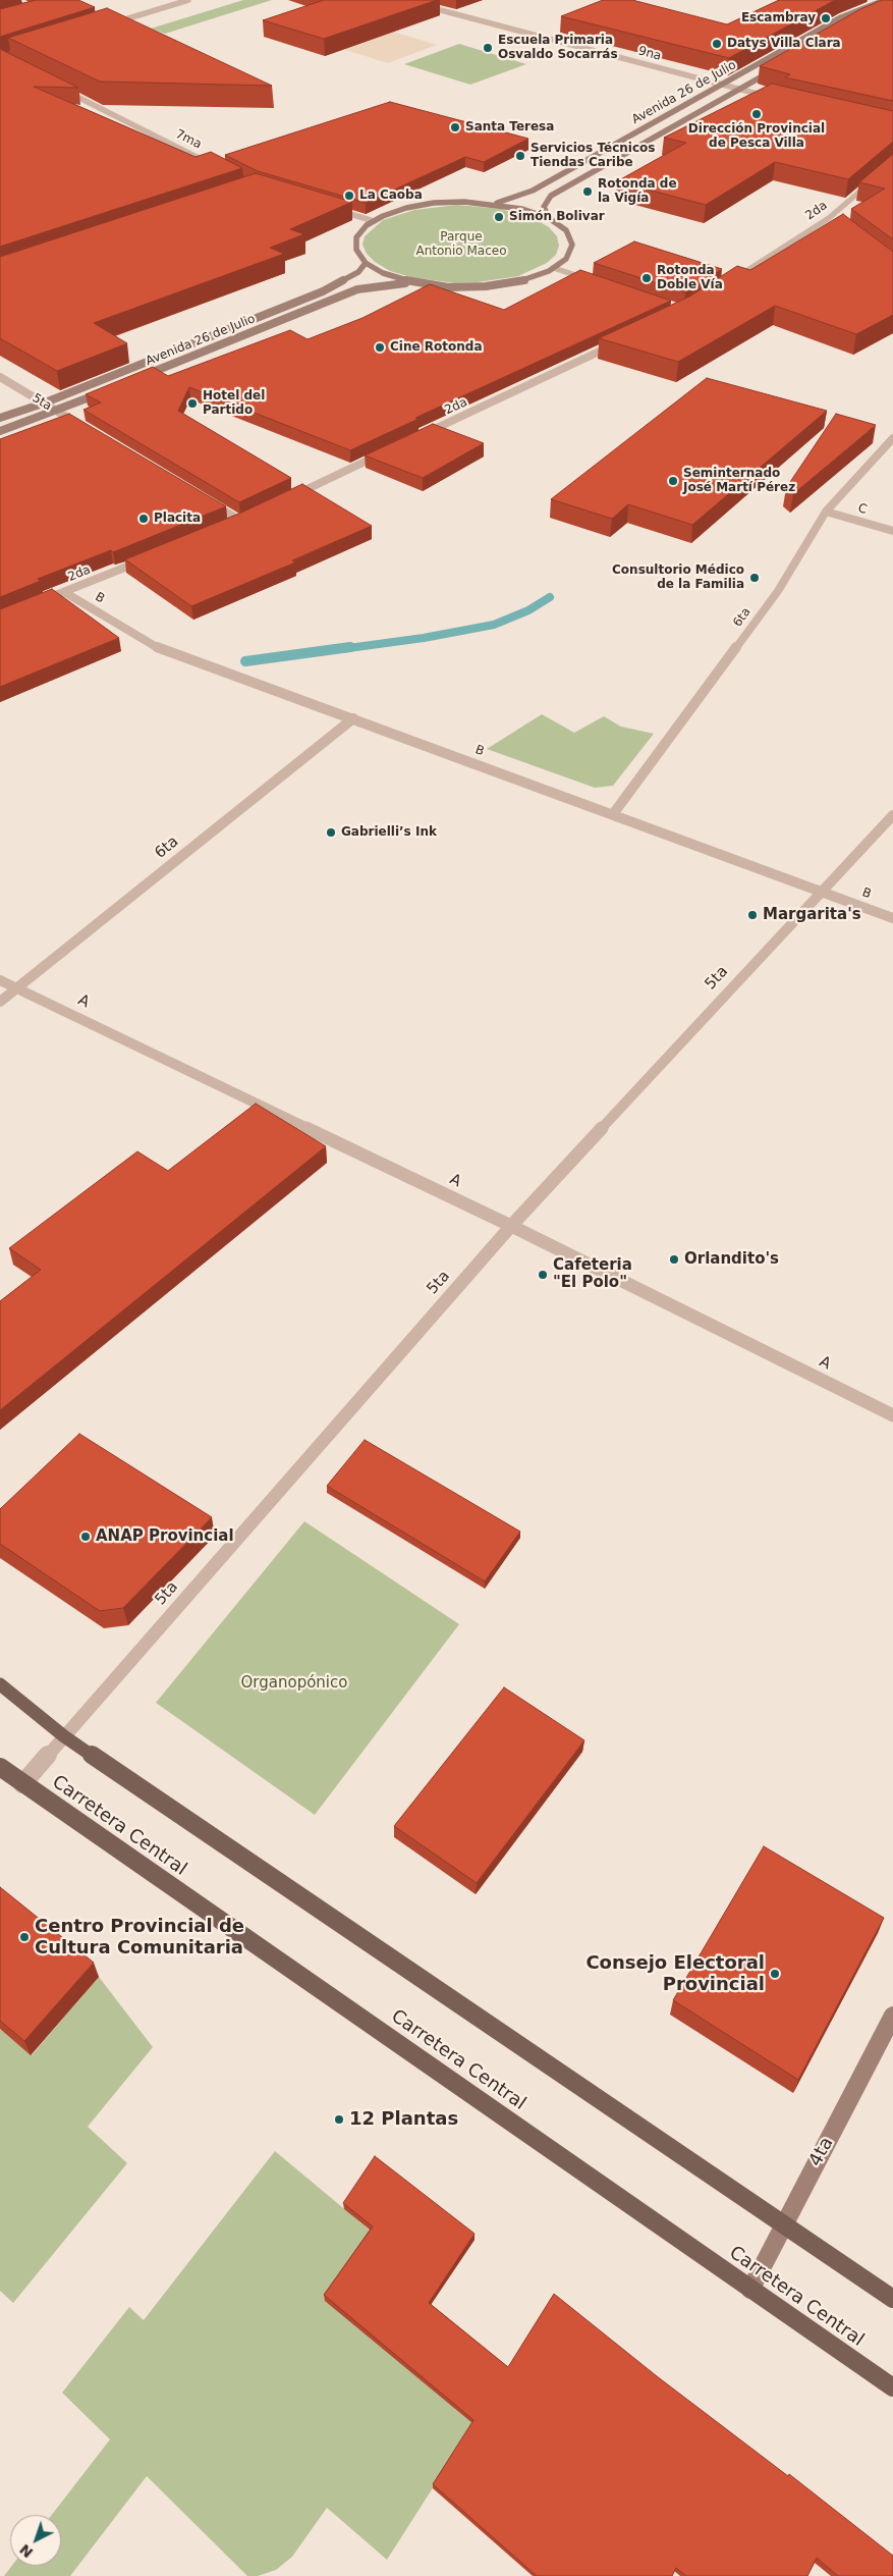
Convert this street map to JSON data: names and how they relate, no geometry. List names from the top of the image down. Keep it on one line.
{"streets":{"main road":["Avenida 26 de Julio","Carretera Central","4ta"],"street":["9na","7ma","2da","5ta","C","B","6ta","A"]},"crossings":[["9na","Avenida 26 de Julio"],["Avenida 26 de Julio","5ta"],["2da","B"],["5ta","B"],["5ta","A"],["5ta","Carretera Central"],["C","6ta"],["B","6ta"],["6ta","A"],["Carretera Central","4ta"]],"parks":["Parque Antonio Maceo","Organopónico"],"places":["Escambray","Datys Villa Clara","Escuela Primaria Osvaldo Socarrás","Dirección Provincial de Pesca Villa","Santa Teresa","Servicios Técnicos Tiendas Caribe","Rotonda de la Vigía","La Caoba","Simón Bolivar","Rotonda Doble Vía","Cine Rotonda","Hotel del Partido","Seminternado José Martí Pérez","Placita","Consultorio Médico de la Familia","Gabrielli’s Ink","Margarita's","Orlandito's","Cafeteria \"El Polo\"","ANAP Provincial","Centro Provincial de Cultura Comunitaria","Consejo Electoral Provincial","12 Plantas"],"north":"bottom left"}
